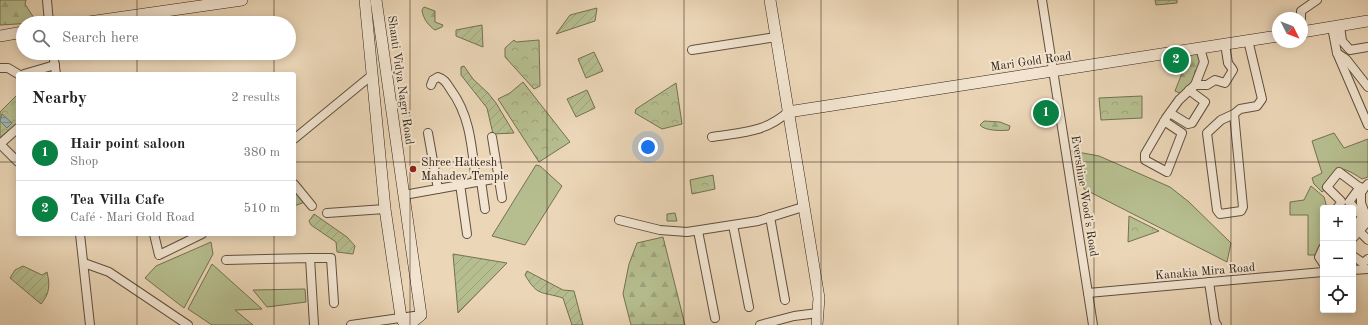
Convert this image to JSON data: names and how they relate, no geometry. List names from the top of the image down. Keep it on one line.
{"streets":{"street":["Mari Gold Road","Shanti Vidya Nagri Road","Evershine Wood's Road","Kanakia Mira Road"]},"crossings":[["Mari Gold Road","Evershine Wood's Road"],["Evershine Wood's Road","Kanakia Mira Road"]],"places":["Shree Hatkesh Mahadev Temple"],"north":"bottom right","page":{"search":"Search here","pins":["2","1"],"heading":["Nearby","2 results"],"list":[{"mark":"1","name":"Hair point saloon","note":"Shop","value":"380 m"},{"mark":"2","name":"Tea Villa Cafe","note":"Café · Mari Gold Road","value":"510 m"}],"map_buttons":["+","−"]}}
